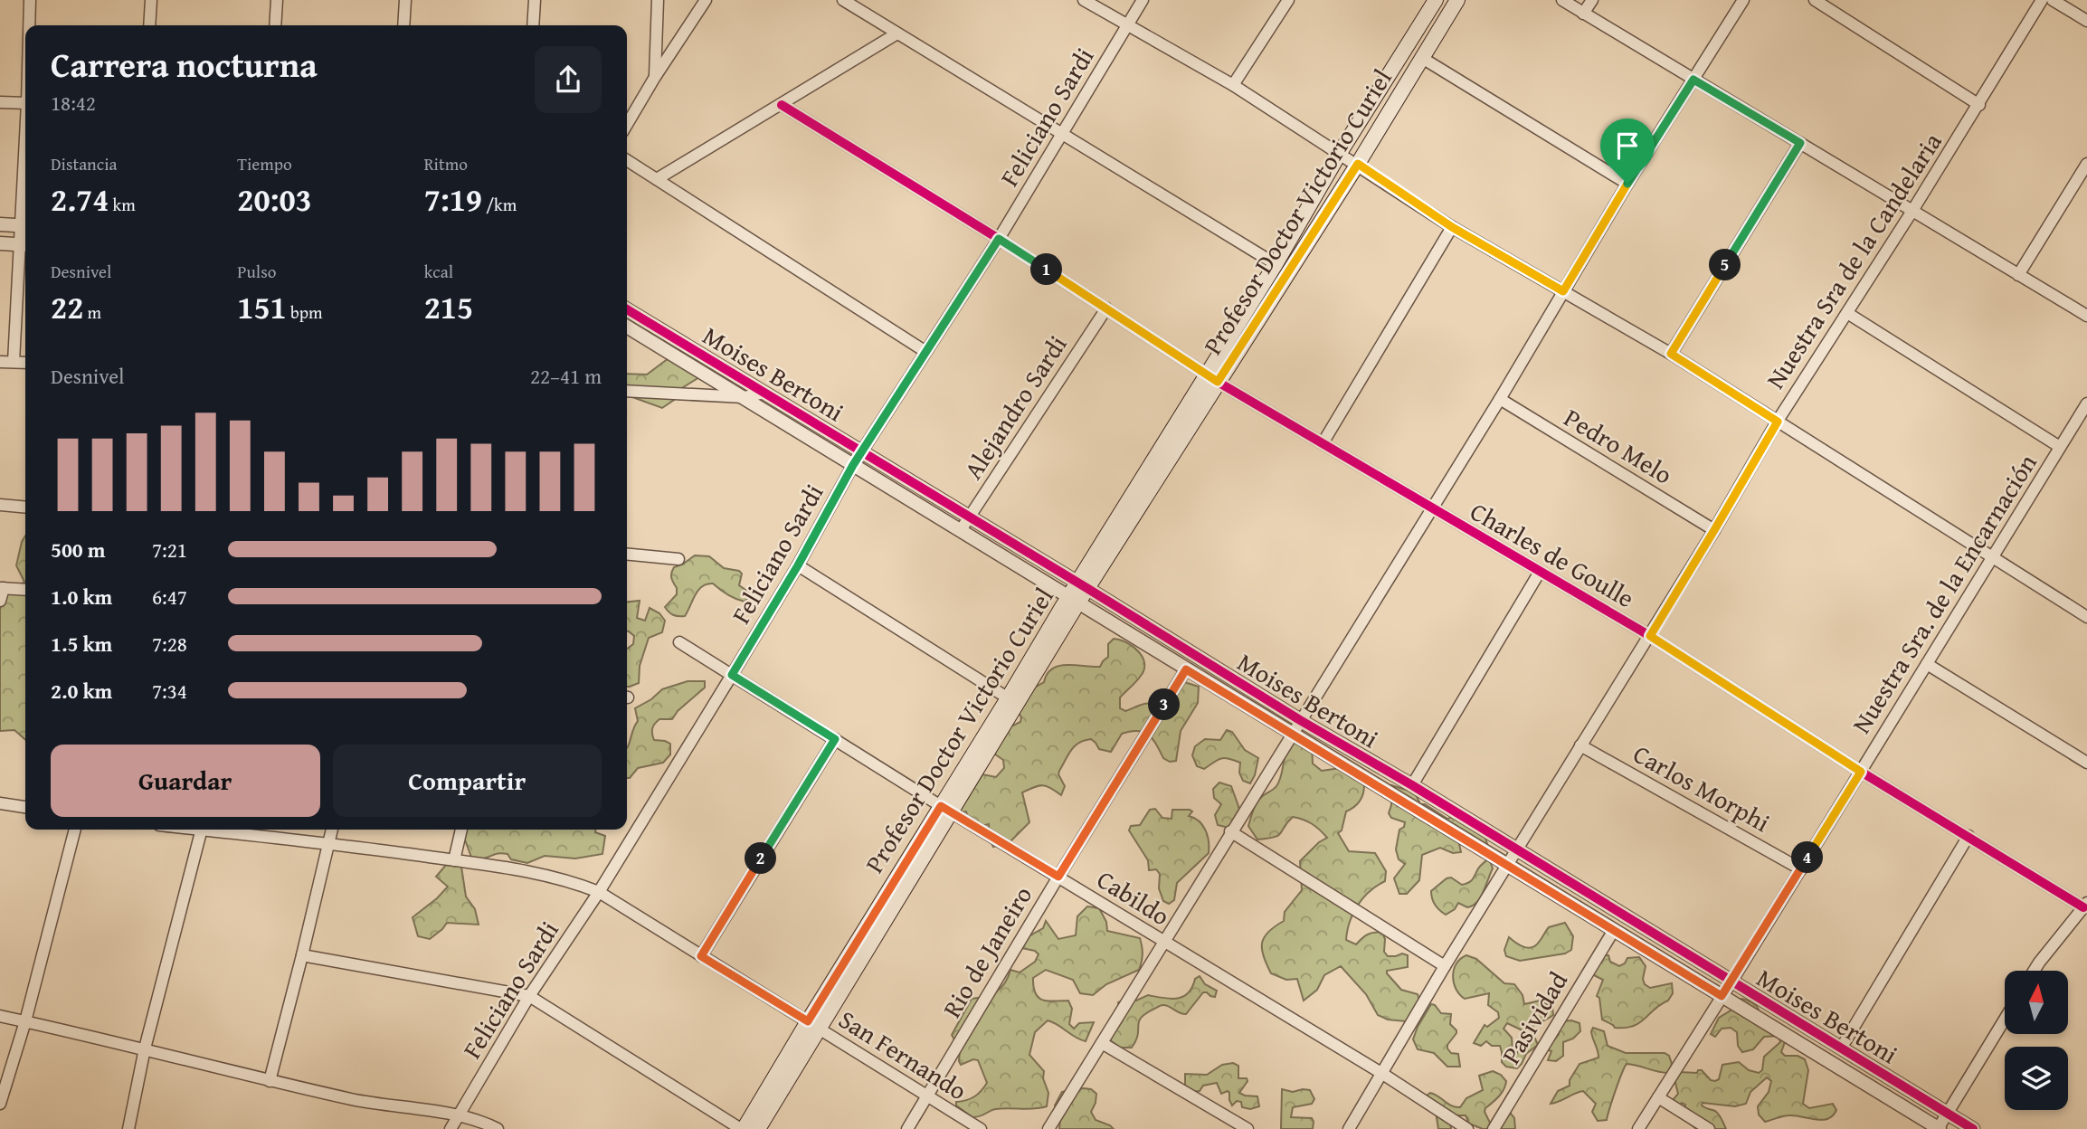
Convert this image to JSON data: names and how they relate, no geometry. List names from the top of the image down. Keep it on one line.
{"streets":{"main road":["Profesor Doctor Victorio Curiel"],"street":["Feliciano Sardi","Nuestra Sra de la Candelaria","Moises Bertoni","Alejandro Sardi","Pedro Melo","Charles de Goulle","Nuestra Sra. de la Encarnación","Carlos Morphi","Cabildo","Rio de Janeiro","Pasividad","San Fernando"]},"crossings":[["Feliciano Sardi","Moises Bertoni"],["Feliciano Sardi","Charles de Goulle"],["Feliciano Sardi","Cabildo"],["Feliciano Sardi","San Fernando"],["Profesor Doctor Victorio Curiel","Moises Bertoni"],["Profesor Doctor Victorio Curiel","Charles de Goulle"],["Profesor Doctor Victorio Curiel","Cabildo"],["Profesor Doctor Victorio Curiel","San Fernando"],["Nuestra Sra de la Candelaria","Moises Bertoni"],["Nuestra Sra de la Candelaria","Pedro Melo"],["Nuestra Sra de la Candelaria","Charles de Goulle"],["Nuestra Sra de la Candelaria","Carlos Morphi"],["Nuestra Sra de la Candelaria","Cabildo"],["Moises Bertoni","Alejandro Sardi"],["Moises Bertoni","Nuestra Sra. de la Encarnación"],["Moises Bertoni","Rio de Janeiro"],["Moises Bertoni","Pasividad"],["Alejandro Sardi","Charles de Goulle"],["Charles de Goulle","Nuestra Sra. de la Encarnación"],["Nuestra Sra. de la Encarnación","Carlos Morphi"],["Cabildo","Rio de Janeiro"],["Rio de Janeiro","San Fernando"]],"north":"top","page":{"heading":["Carrera nocturna","18:42"],"stats":[["Distancia","2.74 km"],["Tiempo","20:03"],["Ritmo","7:19 /km"],["Desnivel","22 m"],["Pulso","151 bpm"],["kcal","215"]],"pins":["5","1","3","4","2"],"chart":["Desnivel","22–41 m"],"list":[{"name":"500 m","note":"7:21"},{"name":"1.0 km","note":"6:47"},{"name":"1.5 km","note":"7:28"},{"name":"2.0 km","note":"7:34"}],"buttons":["Guardar","Compartir"]}}
